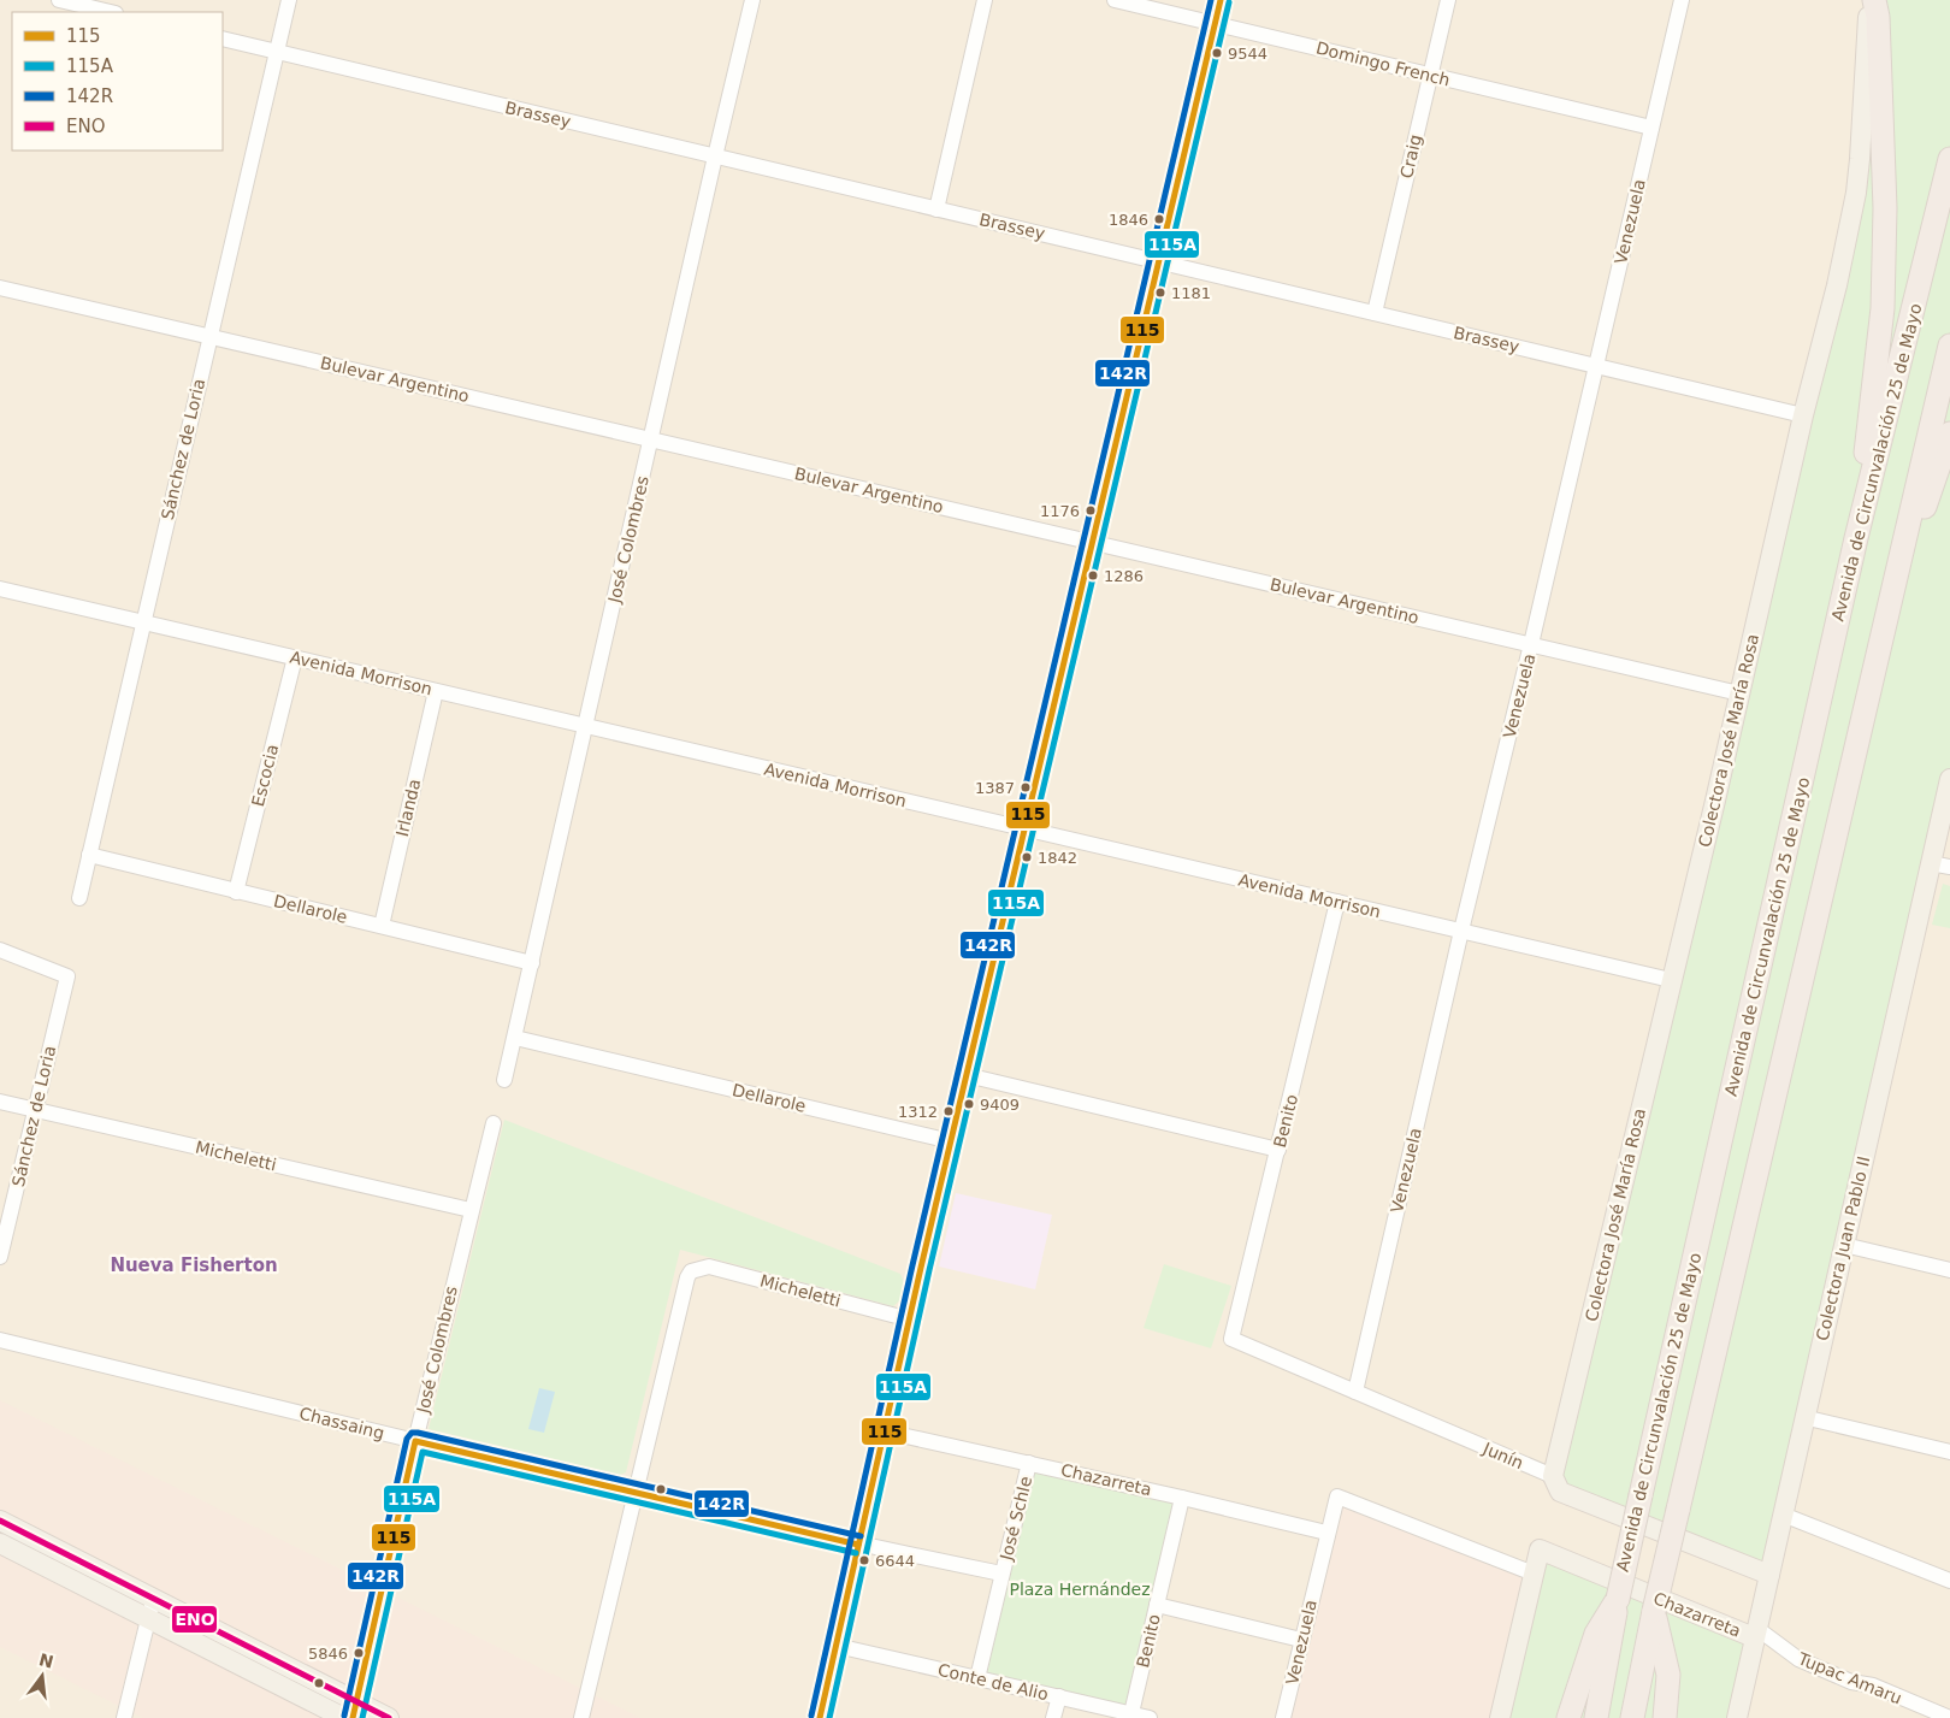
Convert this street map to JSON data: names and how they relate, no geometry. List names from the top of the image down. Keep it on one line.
{"streets":{"highway":["Avenida de Circunvalación 25 de Mayo"],"main road":["Colectora José María Rosa","Colectora Juan Pablo II","Junín","Chazarreta"],"street":["Domingo French","Brassey","Craig","Venezuela","Bulevar Argentino","Sánchez de Loria","José Colombres","Avenida Morrison","Escocia","Irlanda","Dellarole","Benito","Micheletti","Chassaing","José Schle","Tupac Amaru","Conte de Alio"]},"crossings":[["Domingo French","Craig"],["Domingo French","Venezuela"],["Brassey","Craig"],["Brassey","Venezuela"],["Brassey","Sánchez de Loria"],["Brassey","José Colombres"],["Brassey","Colectora José María Rosa"],["Venezuela","Bulevar Argentino"],["Venezuela","Avenida Morrison"],["Venezuela","Junín"],["Venezuela","Chazarreta"],["Bulevar Argentino","Sánchez de Loria"],["Bulevar Argentino","José Colombres"],["Bulevar Argentino","Colectora José María Rosa"],["Sánchez de Loria","Avenida Morrison"],["Sánchez de Loria","Dellarole"],["Sánchez de Loria","Micheletti"],["José Colombres","Avenida Morrison"],["José Colombres","Dellarole"],["José Colombres","Micheletti"],["José Colombres","Chassaing"],["Avenida Morrison","Colectora José María Rosa"],["Avenida Morrison","Escocia"],["Avenida Morrison","Irlanda"],["Avenida Morrison","Benito"],["Colectora José María Rosa","Junín"],["Escocia","Dellarole"],["Irlanda","Dellarole"],["Benito","Junín"],["Benito","Chazarreta"],["Benito","Conte de Alio"],["Micheletti","Chassaing"],["Colectora Juan Pablo II","Junín"],["Colectora Juan Pablo II","Chazarreta"],["Colectora Juan Pablo II","Tupac Amaru"],["Chassaing","José Schle"],["Chazarreta","José Schle"],["Chazarreta","Tupac Amaru"],["José Schle","Conte de Alio"]],"districts":["Nueva Fisherton"],"parks":["Plaza Hernández"],"places":["9544","1846","1181","1176","1286","1387","1842","9409","1312","6644","5846"],"lines":["transit line 115","transit line 142R","transit line 115A","transit line ENO"],"legend":["115","115A","142R","ENO"],"north":"top"}
